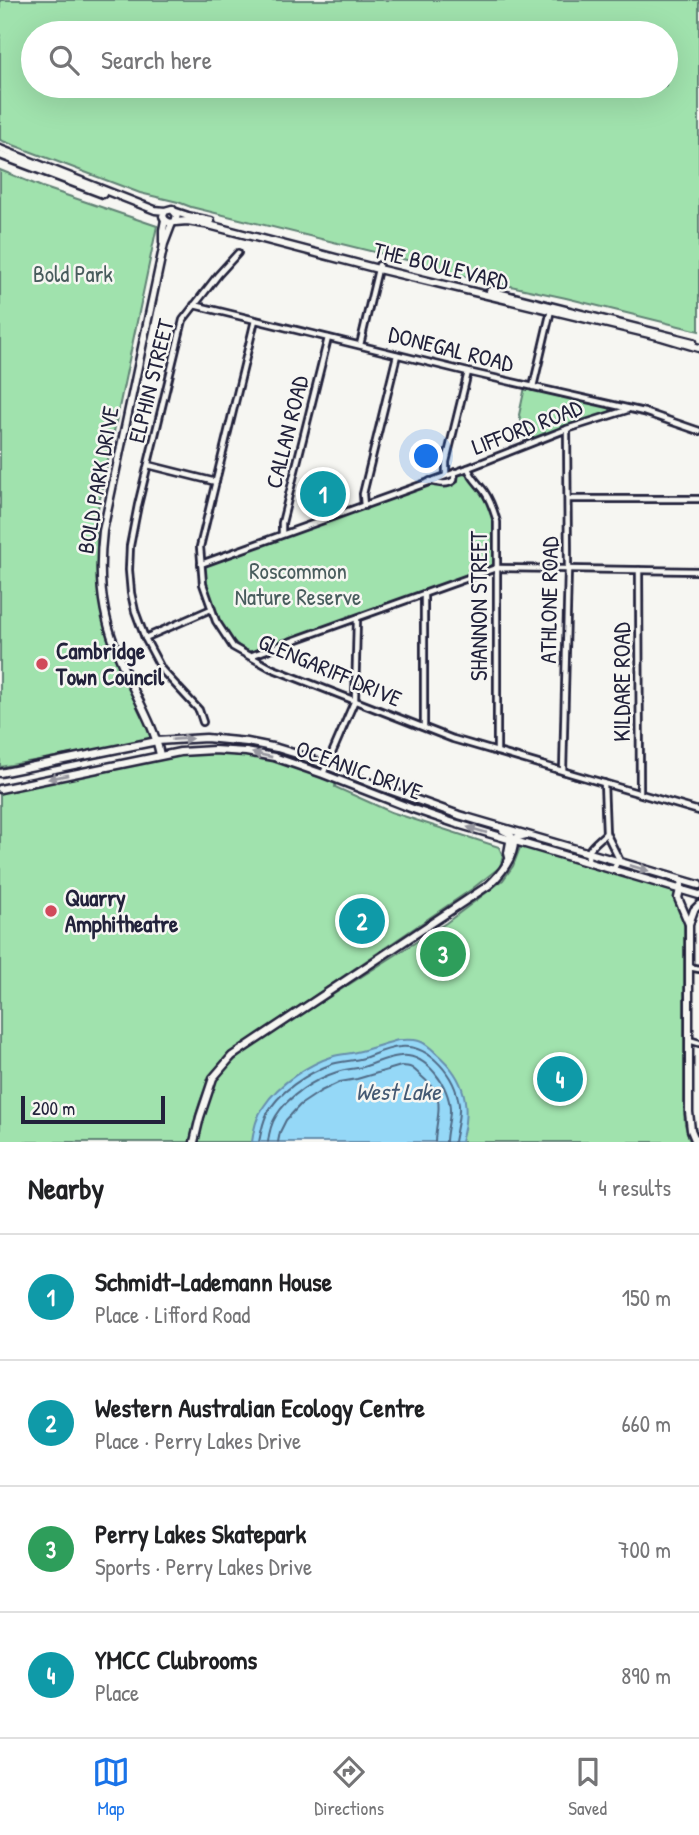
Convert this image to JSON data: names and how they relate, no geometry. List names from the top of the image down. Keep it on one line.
{"streets":{"main road":["THE BOULEVARD","BOLD PARK DRIVE","OCEANIC DRIVE"],"street":["DONEGAL ROAD","ELPHIN STREET","LIFFORD ROAD","CALLAN ROAD","ATHLONE ROAD","SHANNON STREET","GLENGARIFF DRIVE","KILDARE ROAD"]},"crossings":[["THE BOULEVARD","BOLD PARK DRIVE"],["DONEGAL ROAD","ELPHIN STREET"],["DONEGAL ROAD","LIFFORD ROAD"],["DONEGAL ROAD","CALLAN ROAD"],["DONEGAL ROAD","GLENGARIFF DRIVE"],["LIFFORD ROAD","CALLAN ROAD"],["LIFFORD ROAD","ATHLONE ROAD"],["LIFFORD ROAD","SHANNON STREET"],["LIFFORD ROAD","GLENGARIFF DRIVE"],["BOLD PARK DRIVE","OCEANIC DRIVE"],["ATHLONE ROAD","GLENGARIFF DRIVE"],["SHANNON STREET","GLENGARIFF DRIVE"],["GLENGARIFF DRIVE","KILDARE ROAD"]],"water":["West Lake"],"parks":["Bold Park","Roscommon Nature Reserve"],"places":["Cambridge Town Council","Quarry Amphitheatre"],"scale_bar":"200 m","page":{"search":"Search here","pins":["1","2","3","4"],"scale":"200 m","heading":["Nearby","4 results"],"list":[{"mark":"1","name":"Schmidt-Lademann House","note":"Place · Lifford Road","value":"150 m"},{"mark":"2","name":"Western Australian Ecology Centre","note":"Place · Perry Lakes Drive","value":"660 m"},{"mark":"3","name":"Perry Lakes Skatepark","note":"Sports · Perry Lakes Drive","value":"700 m"},{"mark":"4","name":"YMCC Clubrooms","note":"Place","value":"890 m"}],"nav":["Map","Directions","Saved"]}}
